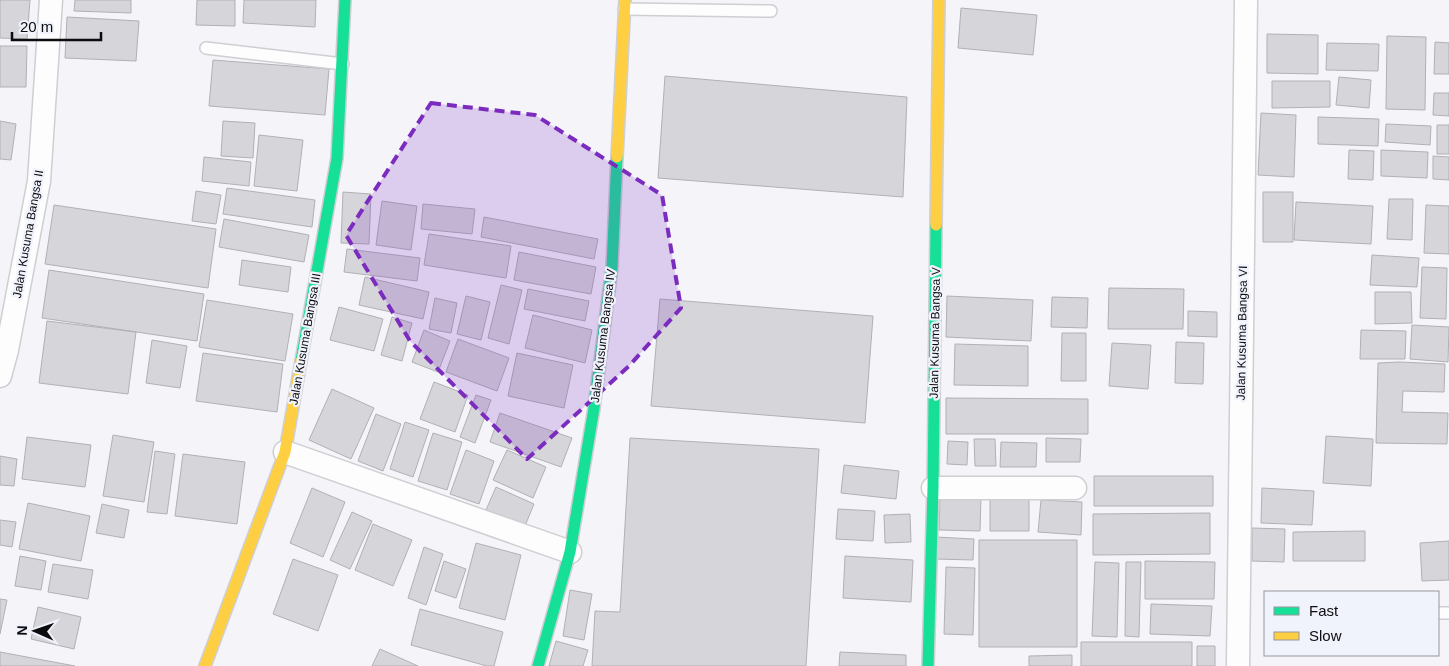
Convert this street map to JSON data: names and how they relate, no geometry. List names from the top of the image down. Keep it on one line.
{"streets":{"street":["Jalan Kusuma Bangsa II","Jalan Kusuma Bangsa V","Jalan Kusuma Bangsa VI","Jalan Kusuma Bangsa IV","Jalan Kusuma Bangsa III"]},"legend":["Fast","Slow"],"scale_bar":"20 m","north":"left"}
